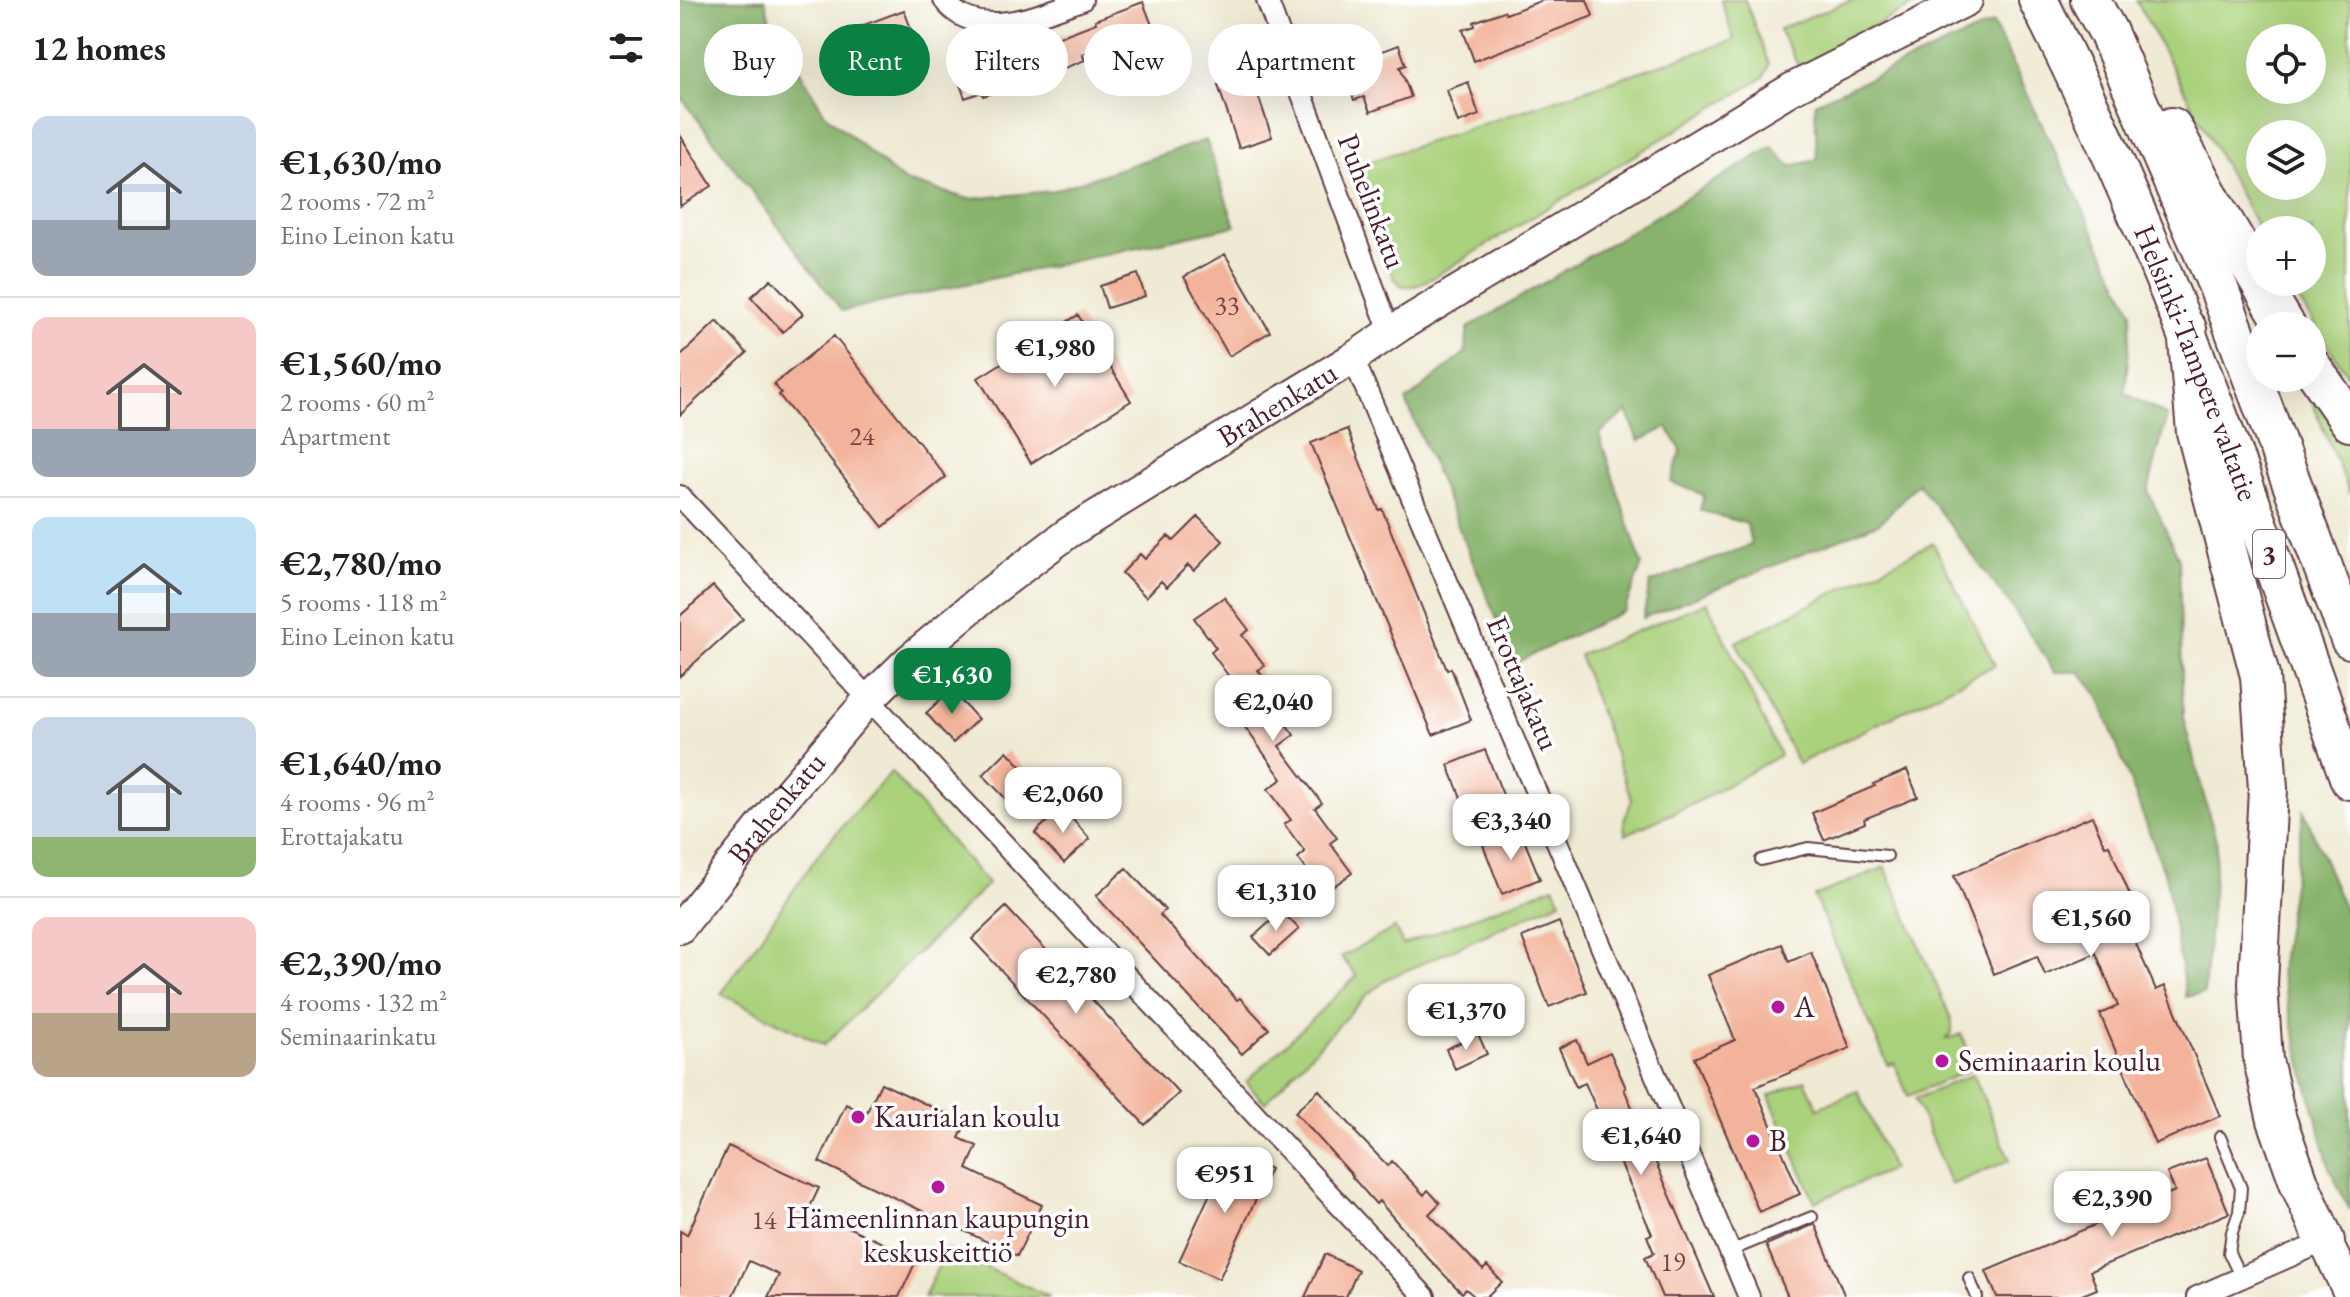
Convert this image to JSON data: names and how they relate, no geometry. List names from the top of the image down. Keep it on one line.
{"streets":{"highway":["Helsinki-Tampere valtatie","3"],"main road":["Brahenkatu"],"street":["Puhelinkatu","Erottajakatu"]},"crossings":[["Puhelinkatu","Brahenkatu"],["Brahenkatu","Erottajakatu"]],"places":["A","Seminaarin koulu","Kaurialan koulu","B","Hämeenlinnan kaupungin keskuskeittiö"],"house_numbers":["33","24","14","19"],"page":{"heading":"12 homes","map_buttons":["+","−"],"chip":["Buy","Rent","Filters","New","Apartment"],"list":[{"name":"€1,630/mo","note":"2 rooms · 72 m² · Eino Leinon katu"},{"name":"€1,560/mo","note":"2 rooms · 60 m² · Apartment"},{"name":"€2,780/mo","note":"5 rooms · 118 m² · Eino Leinon katu"},{"name":"€1,640/mo","note":"4 rooms · 96 m² · Erottajakatu"},{"name":"€2,390/mo","note":"4 rooms · 132 m² · Seminaarinkatu"}],"price":["€1,980","€1,630","€2,040","€2,060","€3,340","€1,310","€1,560","€2,780","€1,370","€1,640","€951","€2,390"]}}
